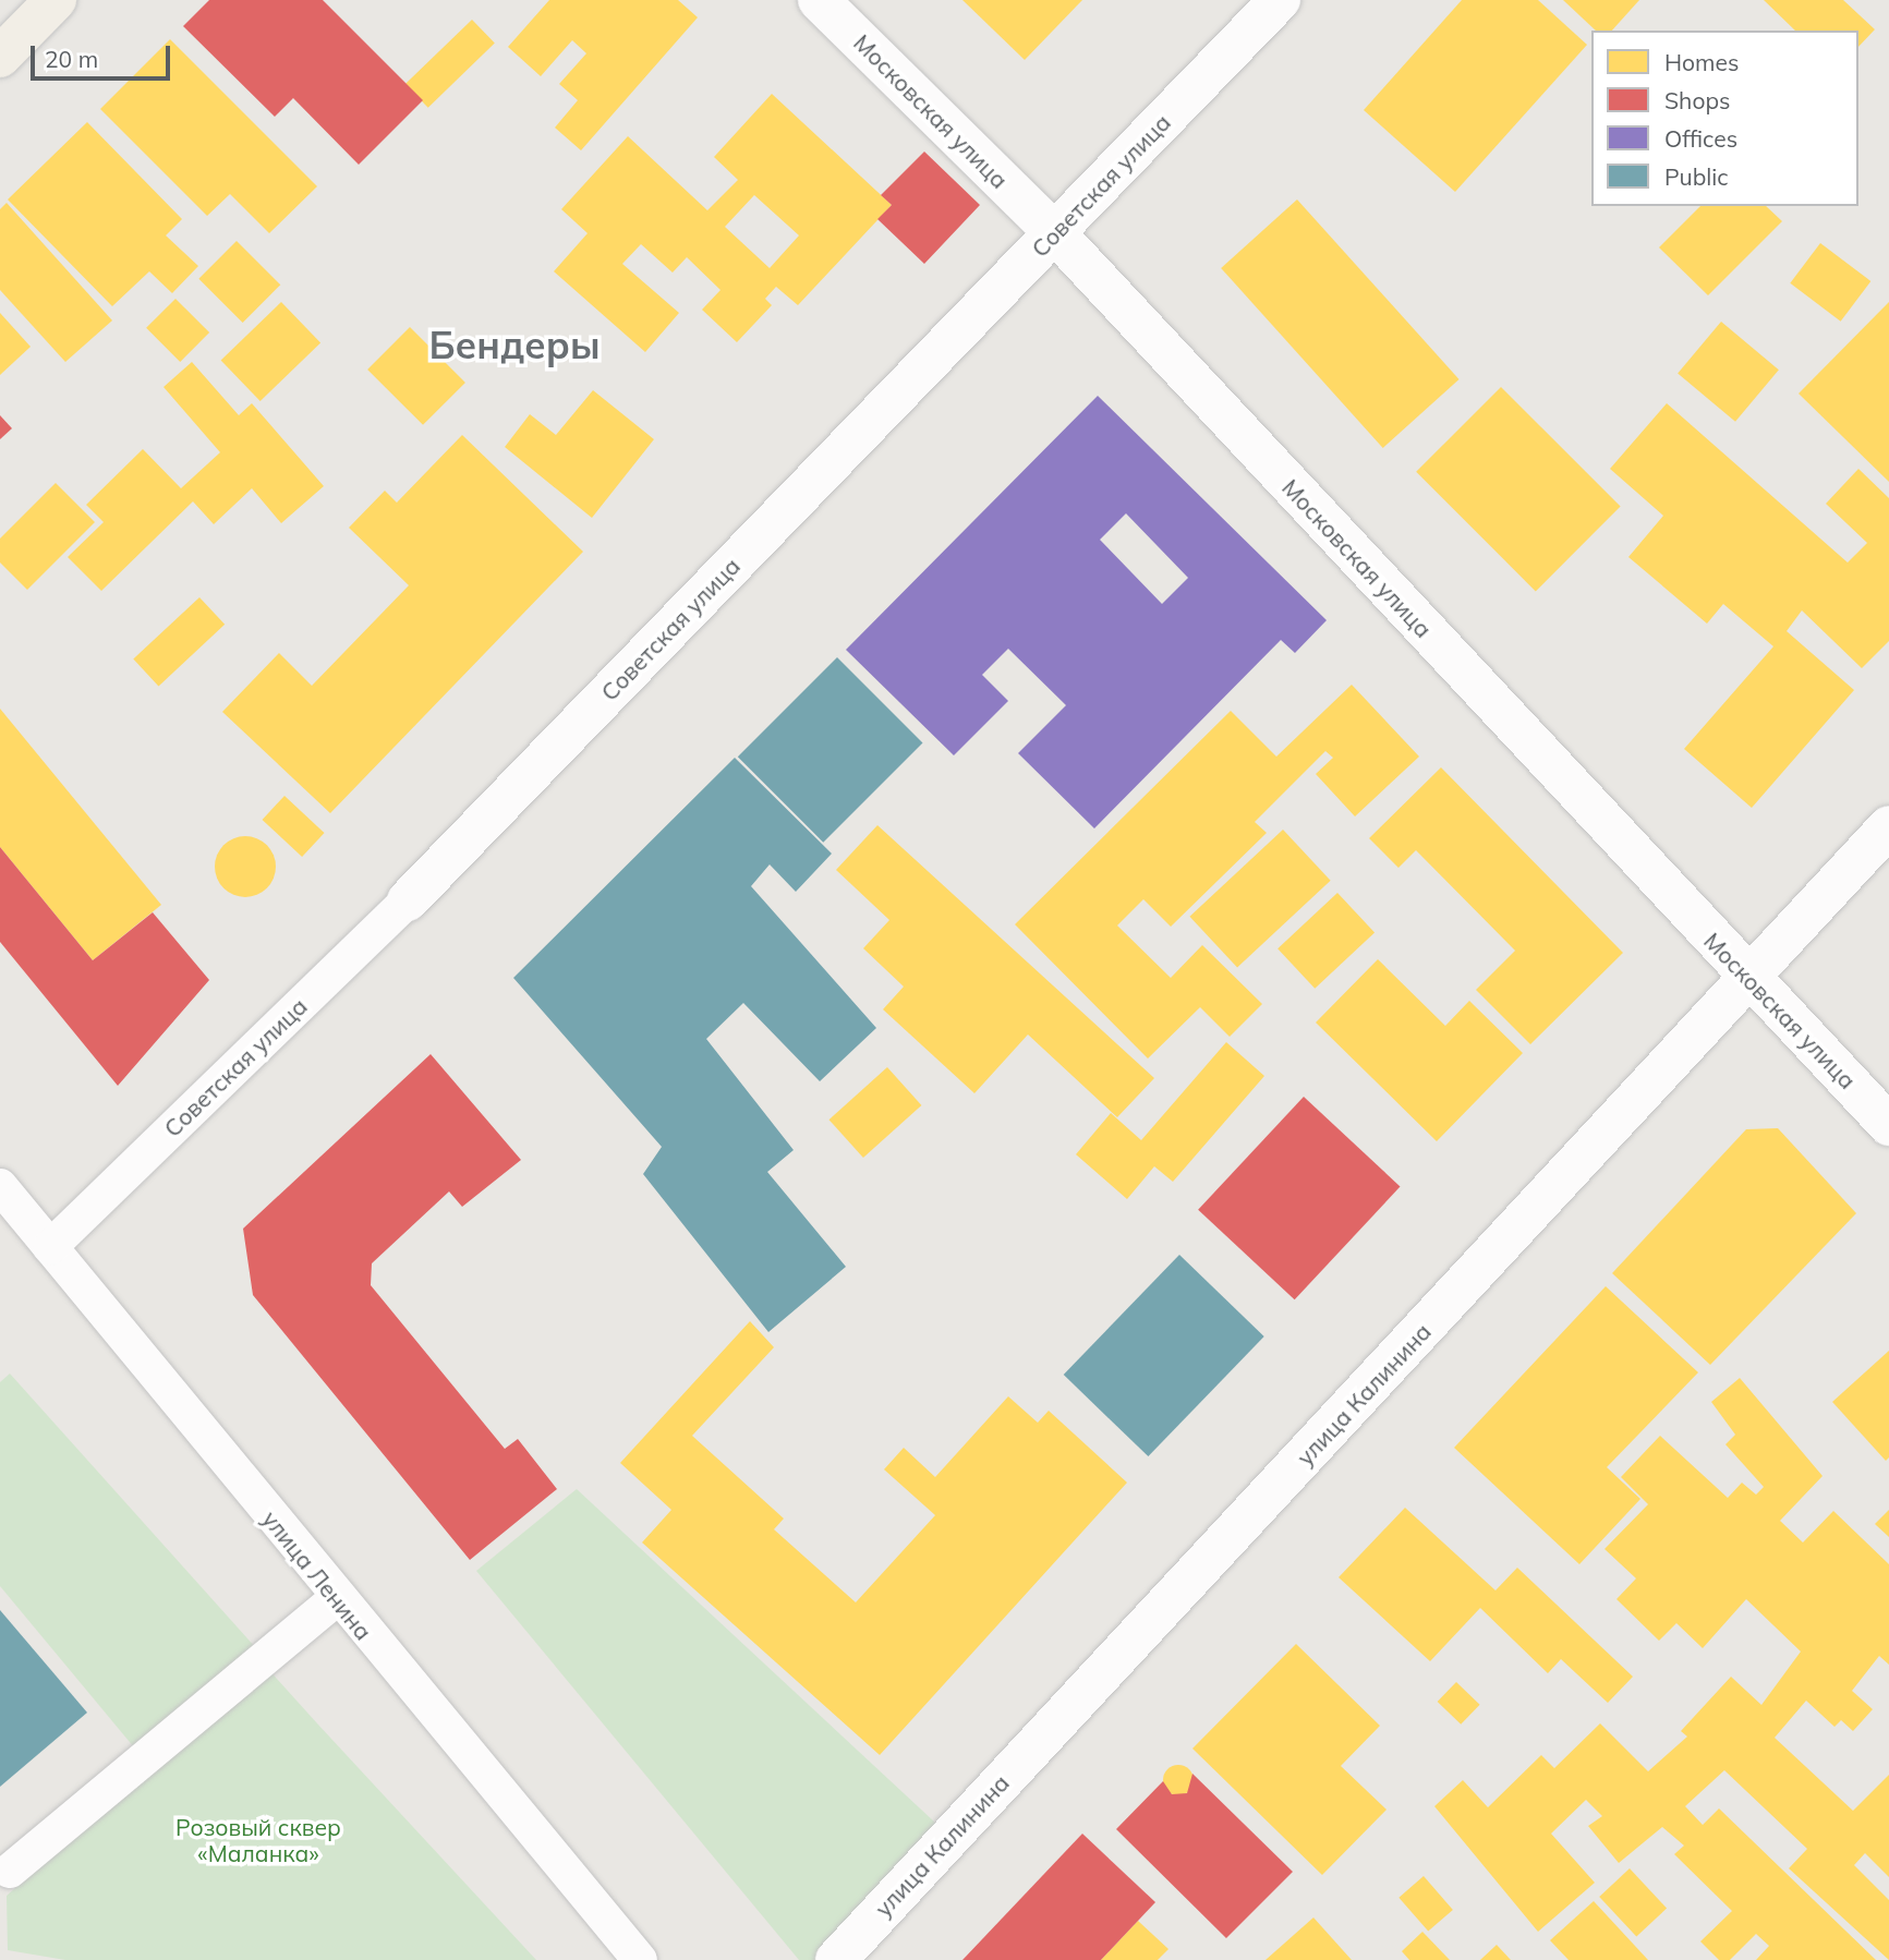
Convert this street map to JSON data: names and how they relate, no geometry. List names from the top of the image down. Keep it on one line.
{"streets":{"street":["Московская улица","Советская улица","улица Калинина","улица Ленина"]},"crossings":[["Московская улица","Советская улица"],["Московская улица","улица Калинина"],["Советская улица","улица Ленина"]],"districts":["Бендеры"],"parks":["Розовый сквер «Маланка»"],"legend":["Homes","Shops","Offices","Public"],"scale_bar":"20 m"}
